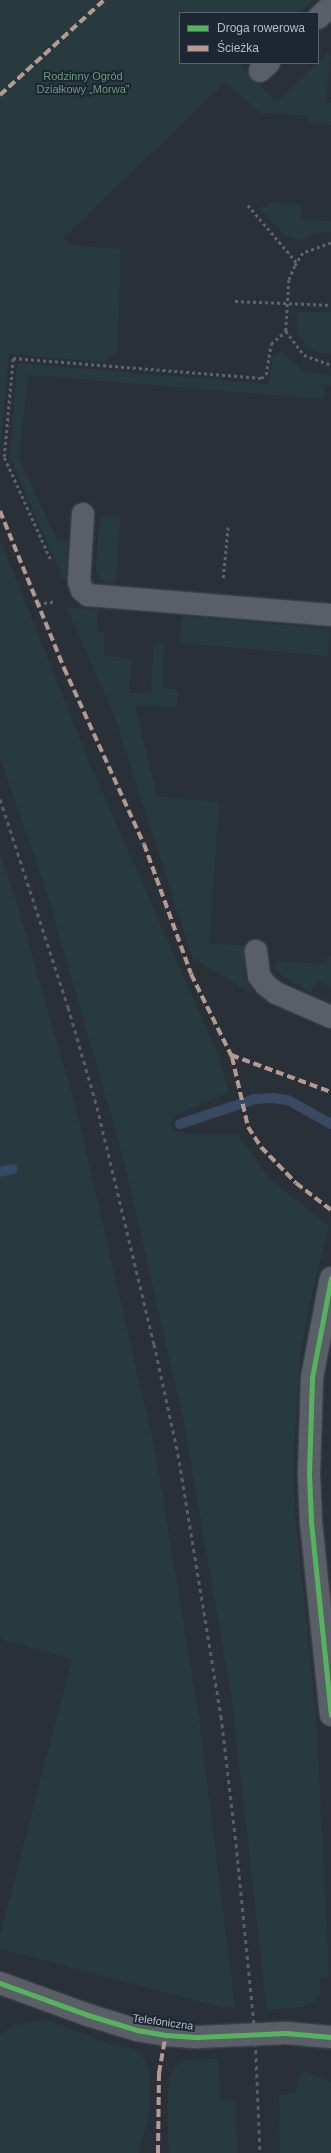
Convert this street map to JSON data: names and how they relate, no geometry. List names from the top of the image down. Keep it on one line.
{"streets":{"street":["Telefoniczna"]},"parks":["Rodzinny Ogród Działkowy „Morwa”"],"legend":["Droga rowerowa","Ścieżka"]}
